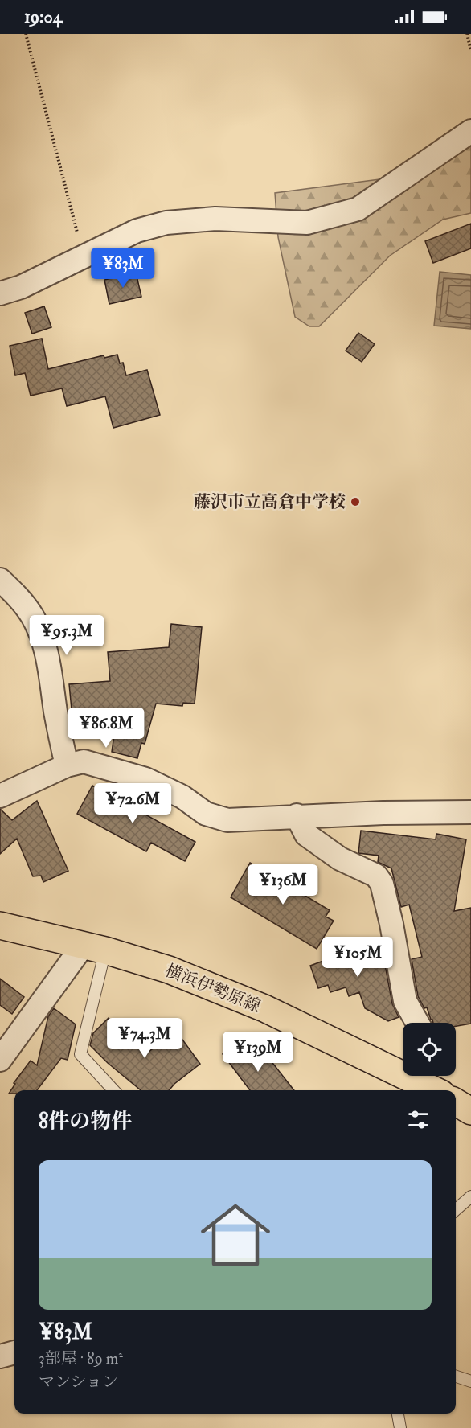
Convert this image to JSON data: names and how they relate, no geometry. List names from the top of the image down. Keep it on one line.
{"streets":{"main road":["横浜伊勢原線"]},"places":["藤沢市立高倉中学校"],"page":{"status":"19:04","price":["¥83M","¥95.3M","¥86.8M","¥72.6M","¥136M","¥105M","¥74.3M","¥139M"],"heading":"8件の物件","list":[{"name":"¥83M","note":"3部屋 · 89 m² · マンション"}]}}
